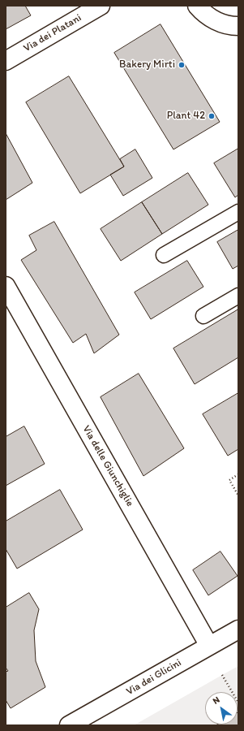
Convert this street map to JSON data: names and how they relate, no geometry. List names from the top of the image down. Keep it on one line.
{"streets":{"street":["Via dei Platani","Via delle Giunchiglie","Via dei Glicini"]},"crossings":[["Via delle Giunchiglie","Via dei Glicini"]],"places":["Bakery Mirti","Plant 42"],"north":"top left"}
